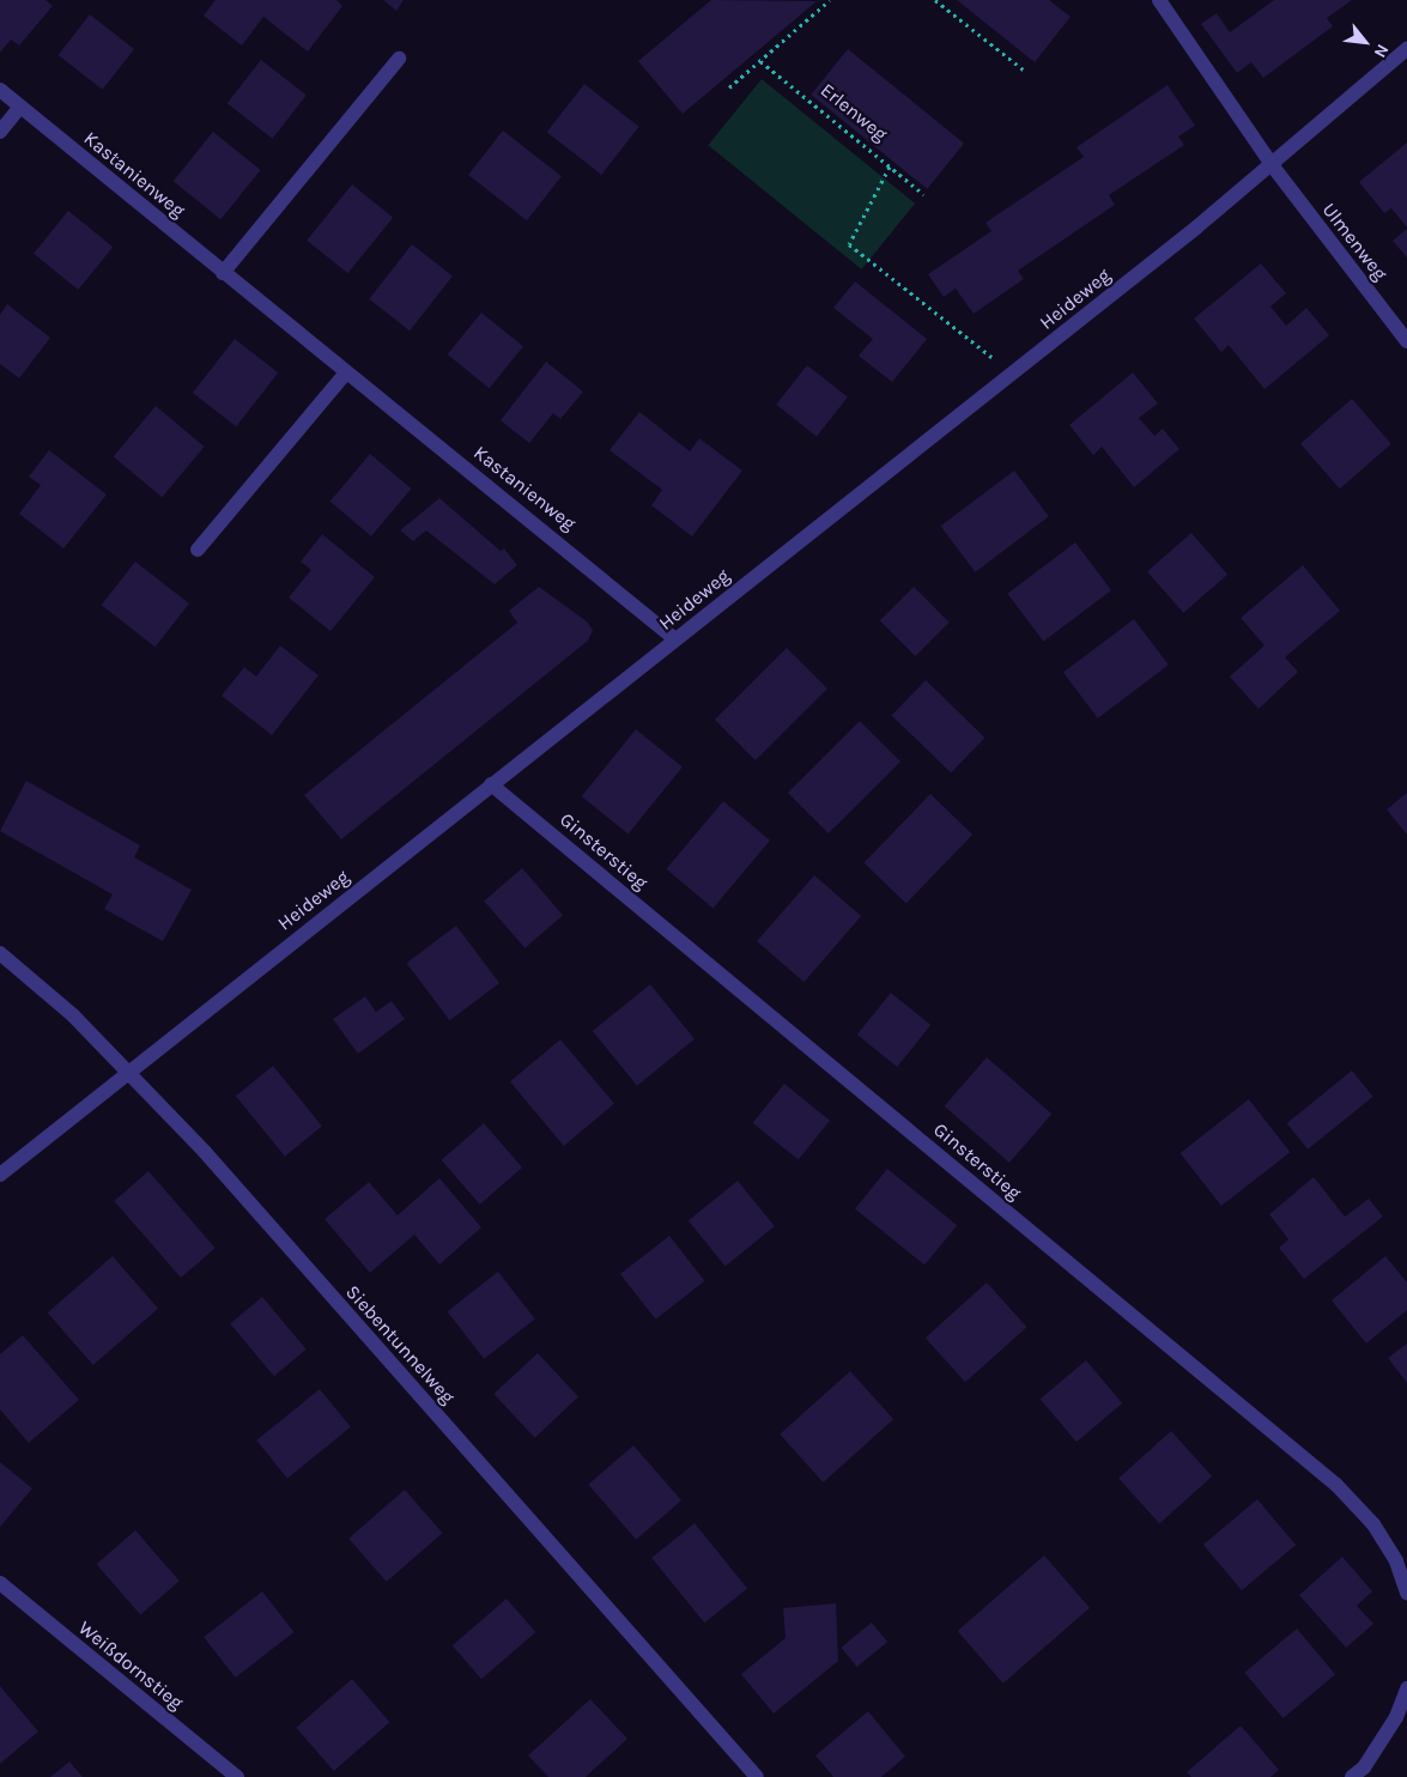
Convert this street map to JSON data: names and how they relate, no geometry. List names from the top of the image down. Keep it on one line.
{"streets":{"street":["Kastanienweg","Ulmenweg","Heideweg","Ginsterstieg","Siebentunnelweg","Weißdornstieg"],"path":["Erlenweg"]},"crossings":[["Kastanienweg","Heideweg"],["Ulmenweg","Heideweg"],["Heideweg","Ginsterstieg"],["Heideweg","Siebentunnelweg"]],"north":"bottom right"}
